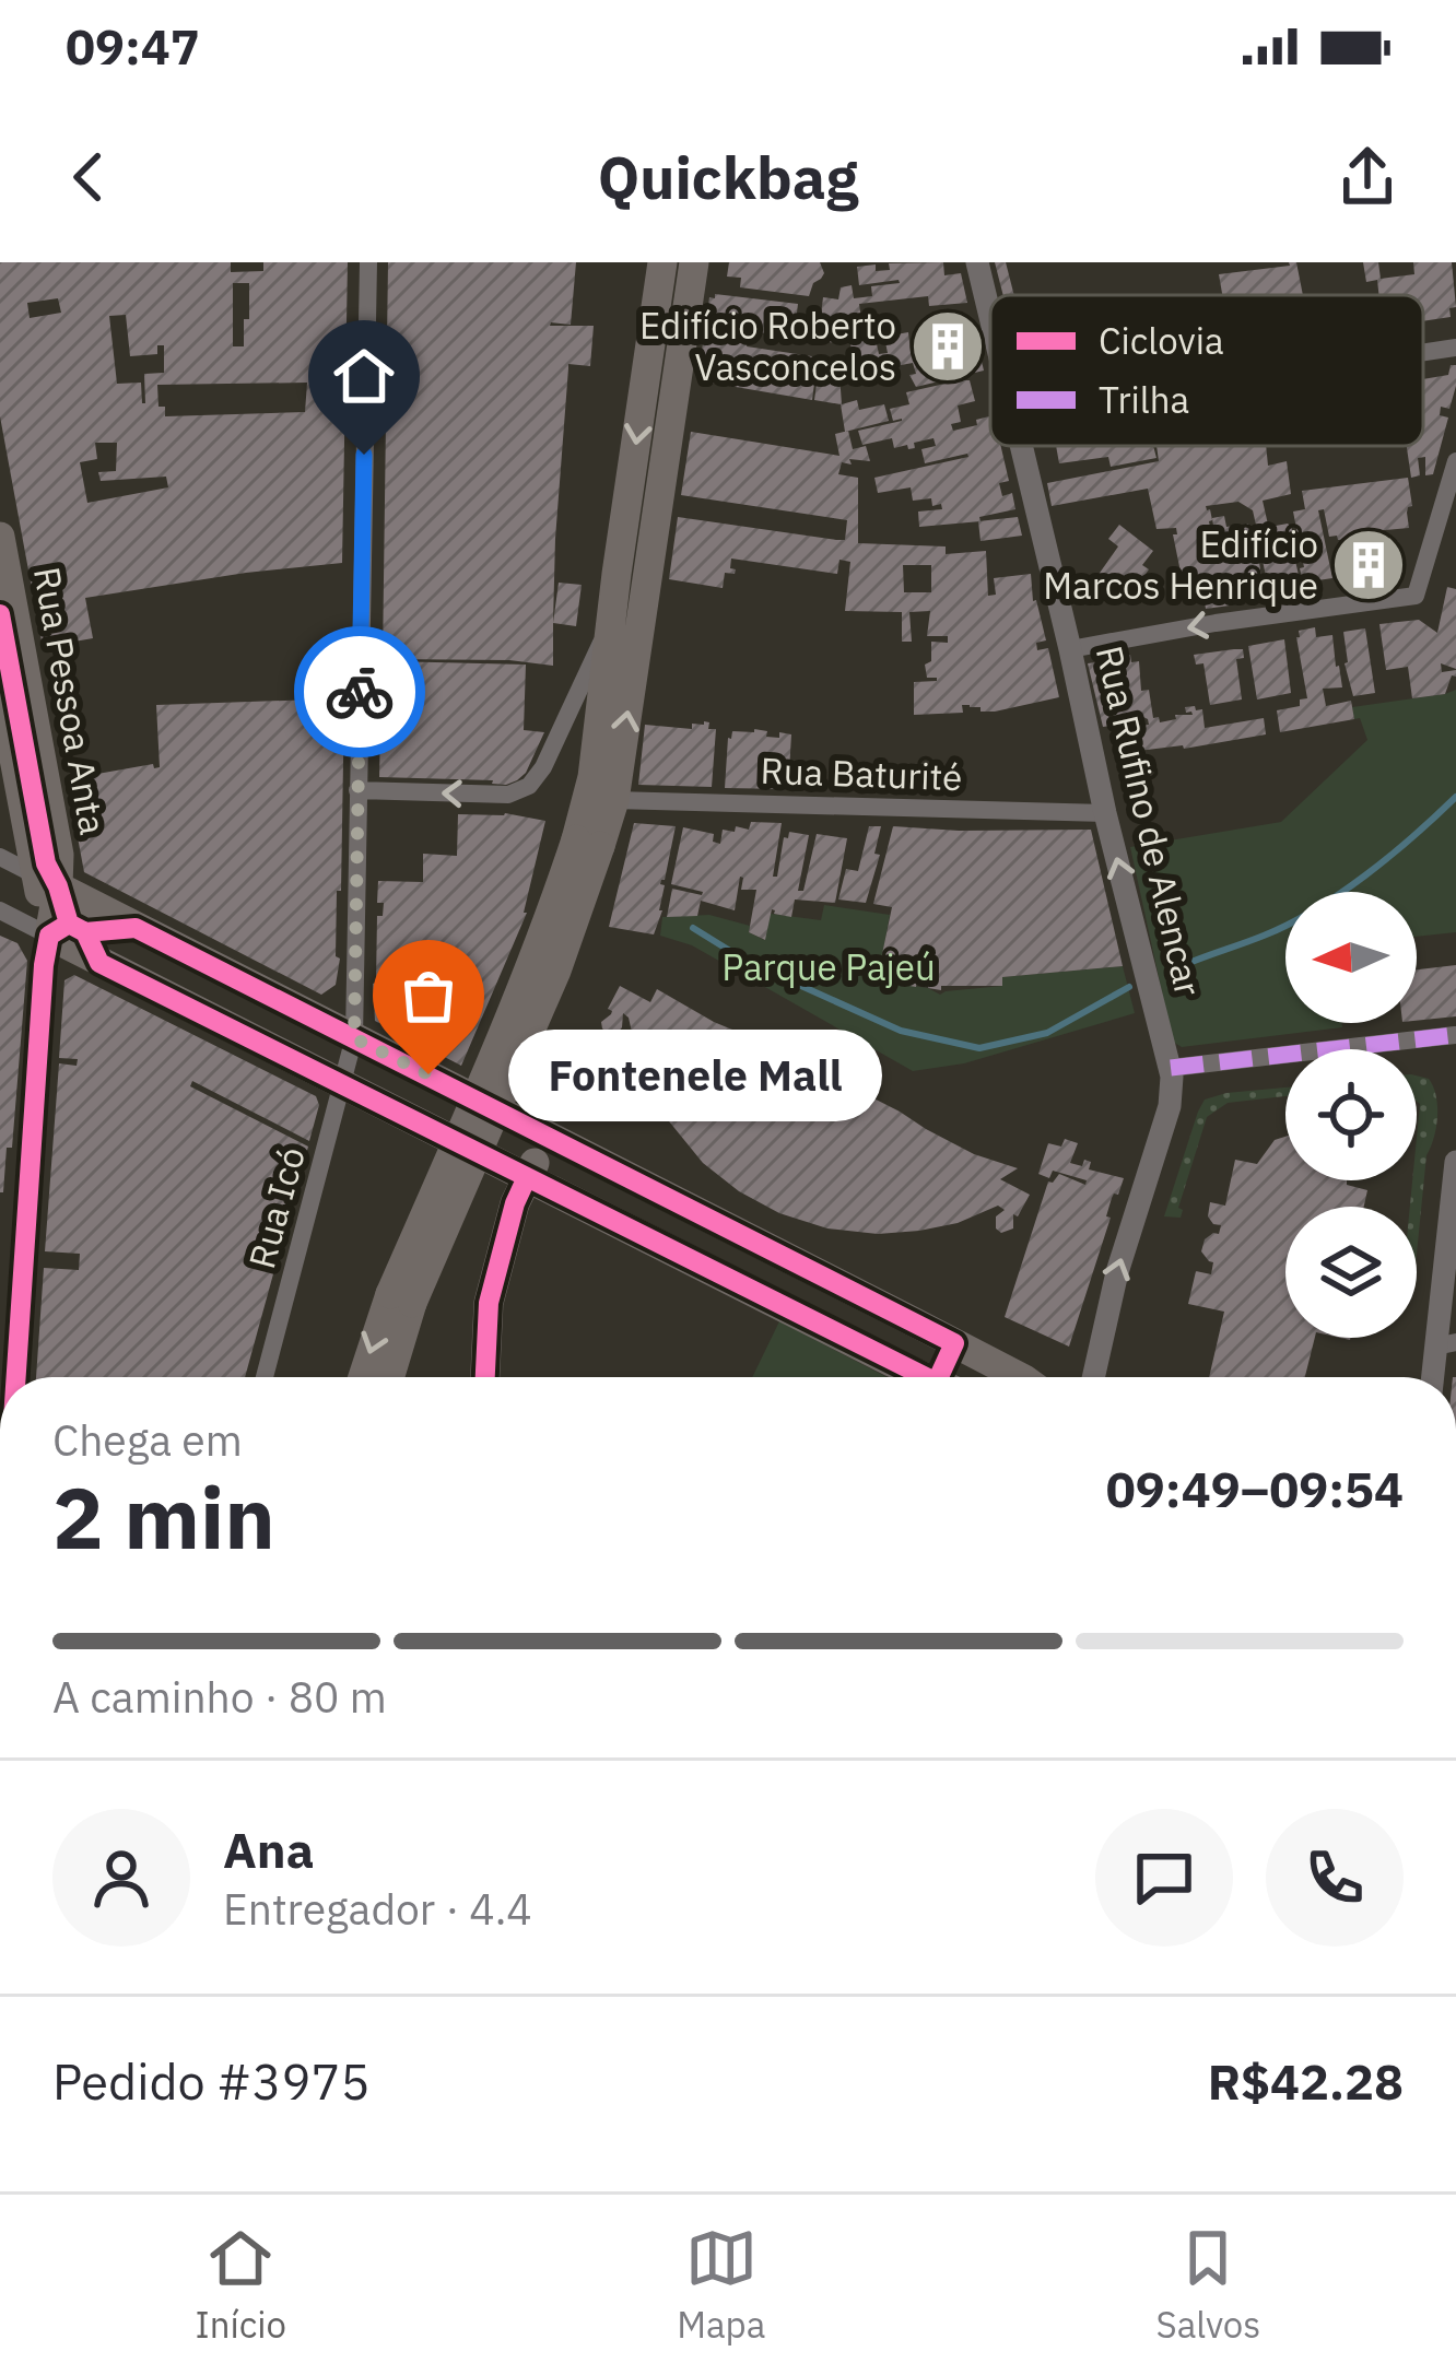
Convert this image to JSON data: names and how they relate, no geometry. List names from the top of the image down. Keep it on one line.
{"streets":{"main road":["Rua Pessoa Anta"],"street":["Rua Baturité","Rua Rufino de Alencar","Rua Icó"]},"crossings":[["Rua Baturité","Rua Rufino de Alencar"]],"one_way":["Rua Rufino de Alencar"],"parks":["Parque Pajeú"],"places":{"building":["Edifício Roberto Vasconcelos","Edifício Marcos Henrique"],"other":["Fontenele Mall"]},"legend":["Ciclovia","Trilha"],"north":"left","page":{"status":"09:47","header":"Quickbag","bubble":"Fontenele Mall","heading":["2 min","Chega em","09:49–09:54"],"panel":["Ana","Entregador · 4.4","Pedido #3975","R$42.28"],"bar":"A caminho · 80 m","tabs":["Início","Mapa","Salvos"]}}
